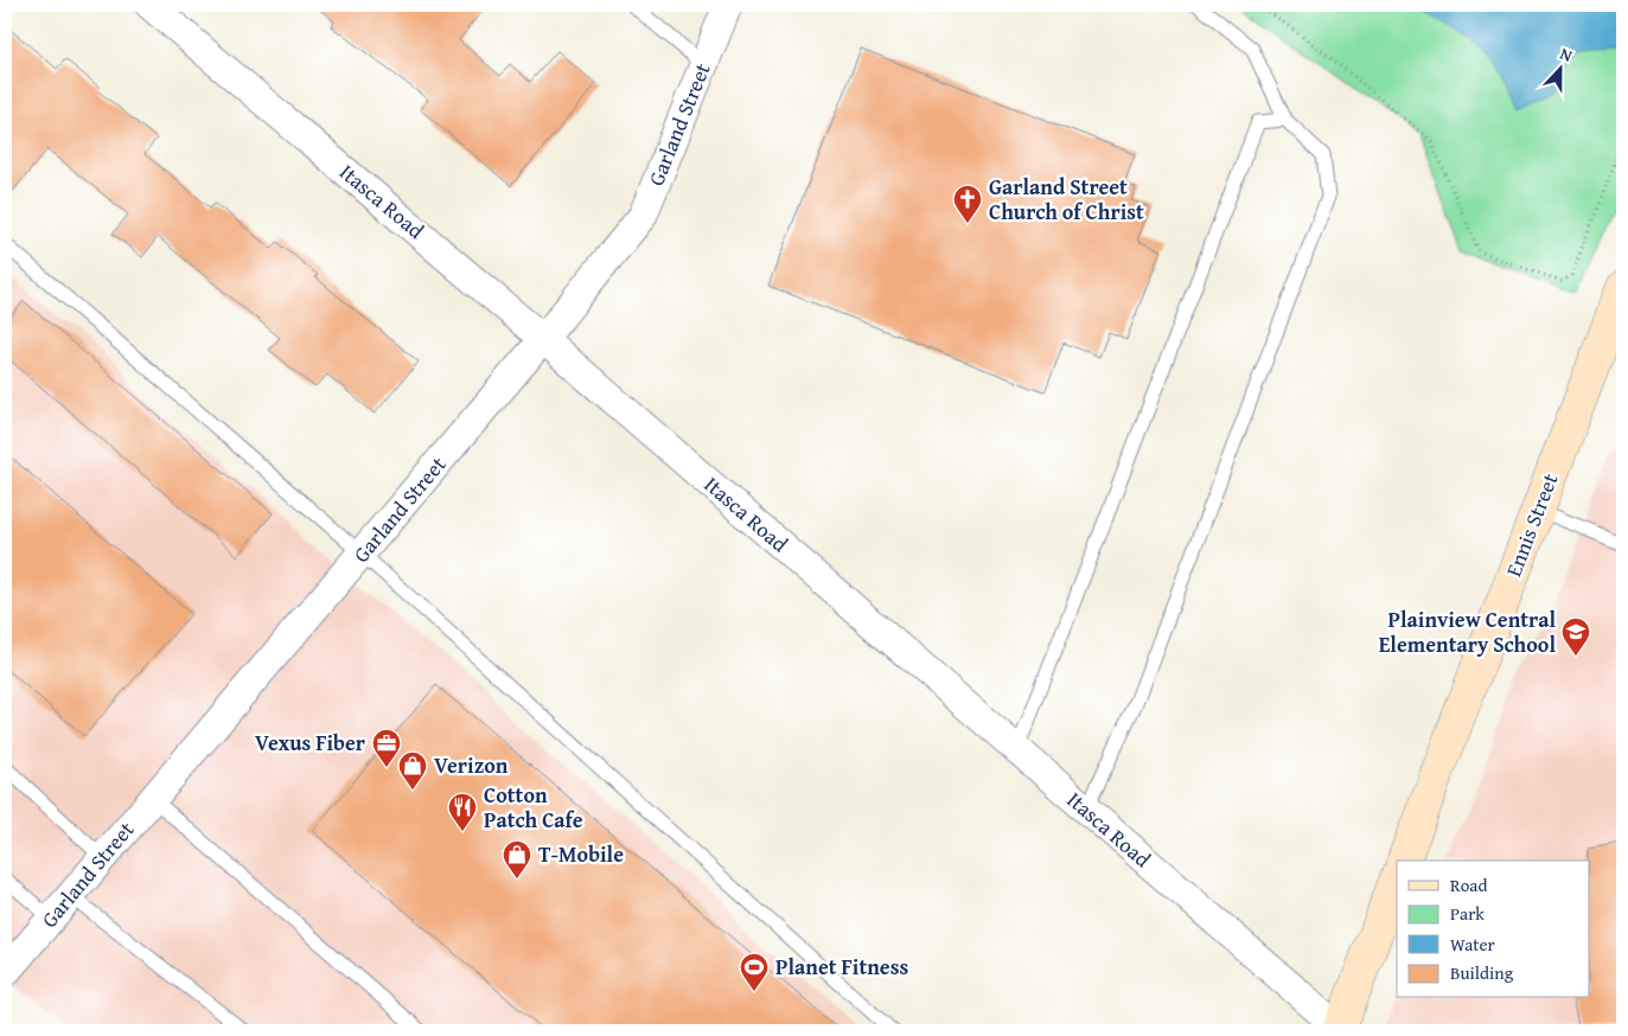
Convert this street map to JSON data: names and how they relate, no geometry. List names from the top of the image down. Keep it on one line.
{"streets":{"main road":["Ennis Street"],"street":["Garland Street","Itasca Road"]},"crossings":[["Garland Street","Itasca Road"]],"places":{"church":["Garland Street Church of Christ"],"school or university":["Plainview Central Elementary School"],"office":["Vexus Fiber"],"shop":["Verizon","T-Mobile"],"restaurant":["Cotton Patch Cafe"],"sports":["Planet Fitness"]},"legend":["Road","Park","Water","Building"],"north":"top"}
